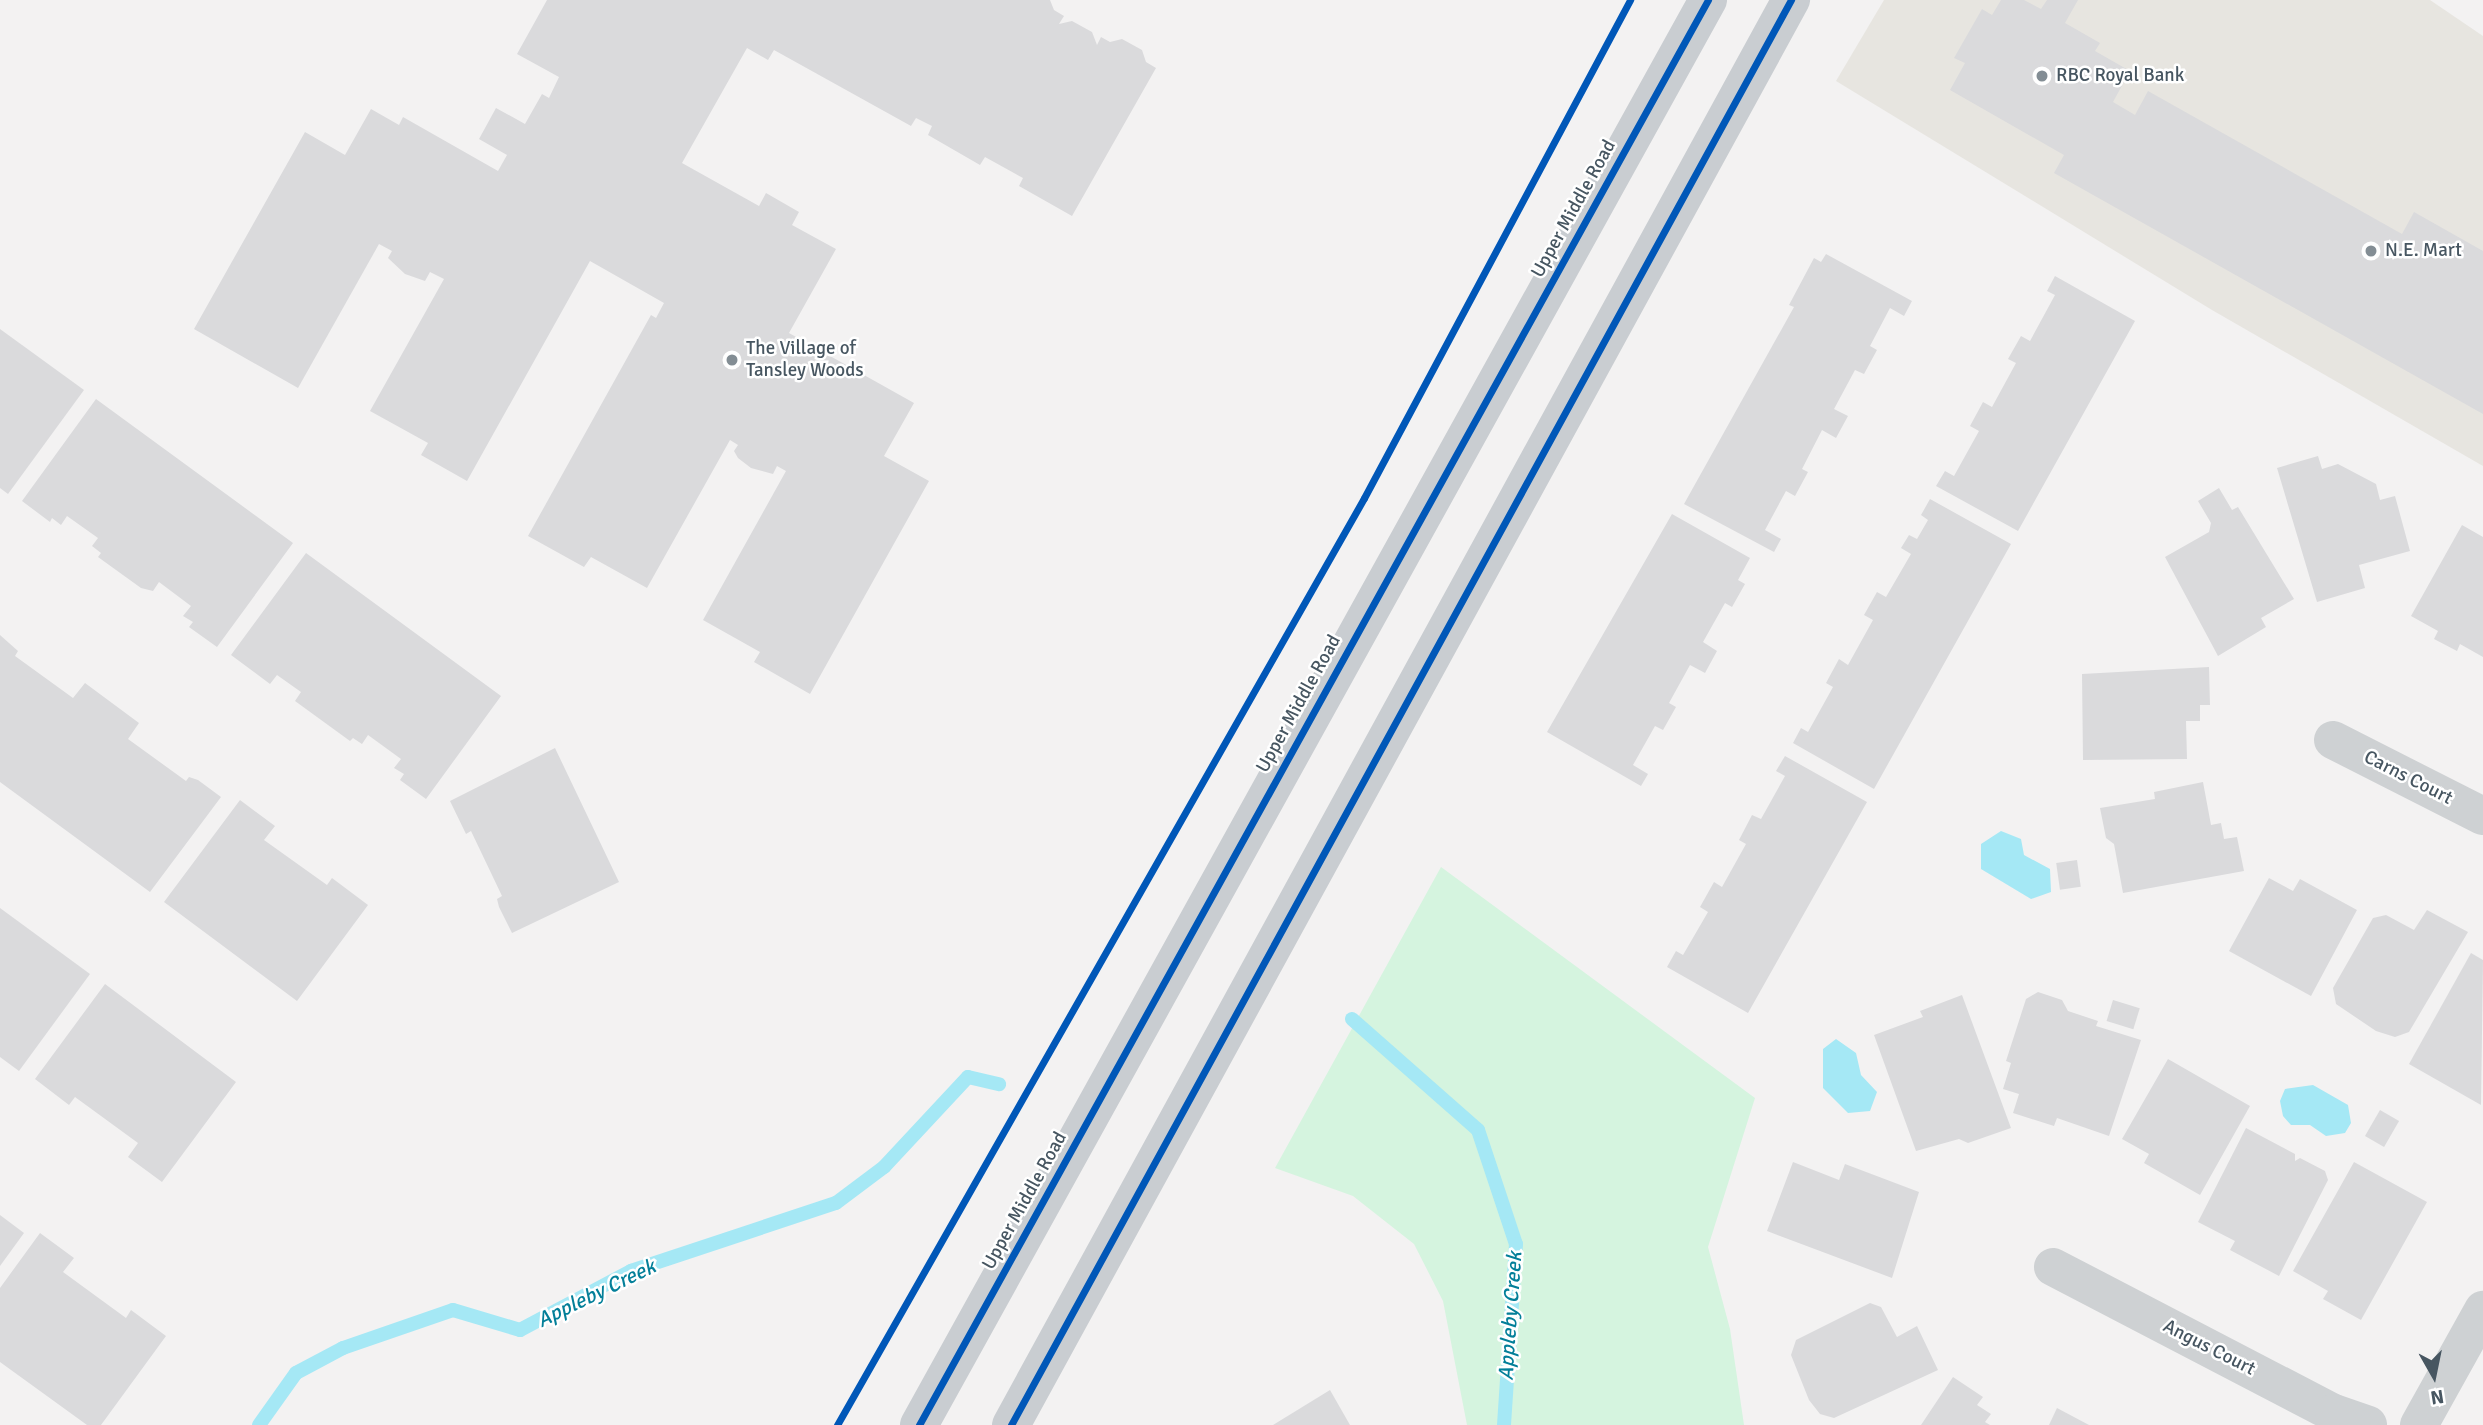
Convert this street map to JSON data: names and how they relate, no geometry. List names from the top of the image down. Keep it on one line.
{"streets":{"main road":["Upper Middle Road"],"street":["Carns Court","Angus Court"]},"water":["Appleby Creek"],"places":["RBC Royal Bank","N.E. Mart","The Village of Tansley Woods"],"north":"bottom"}
